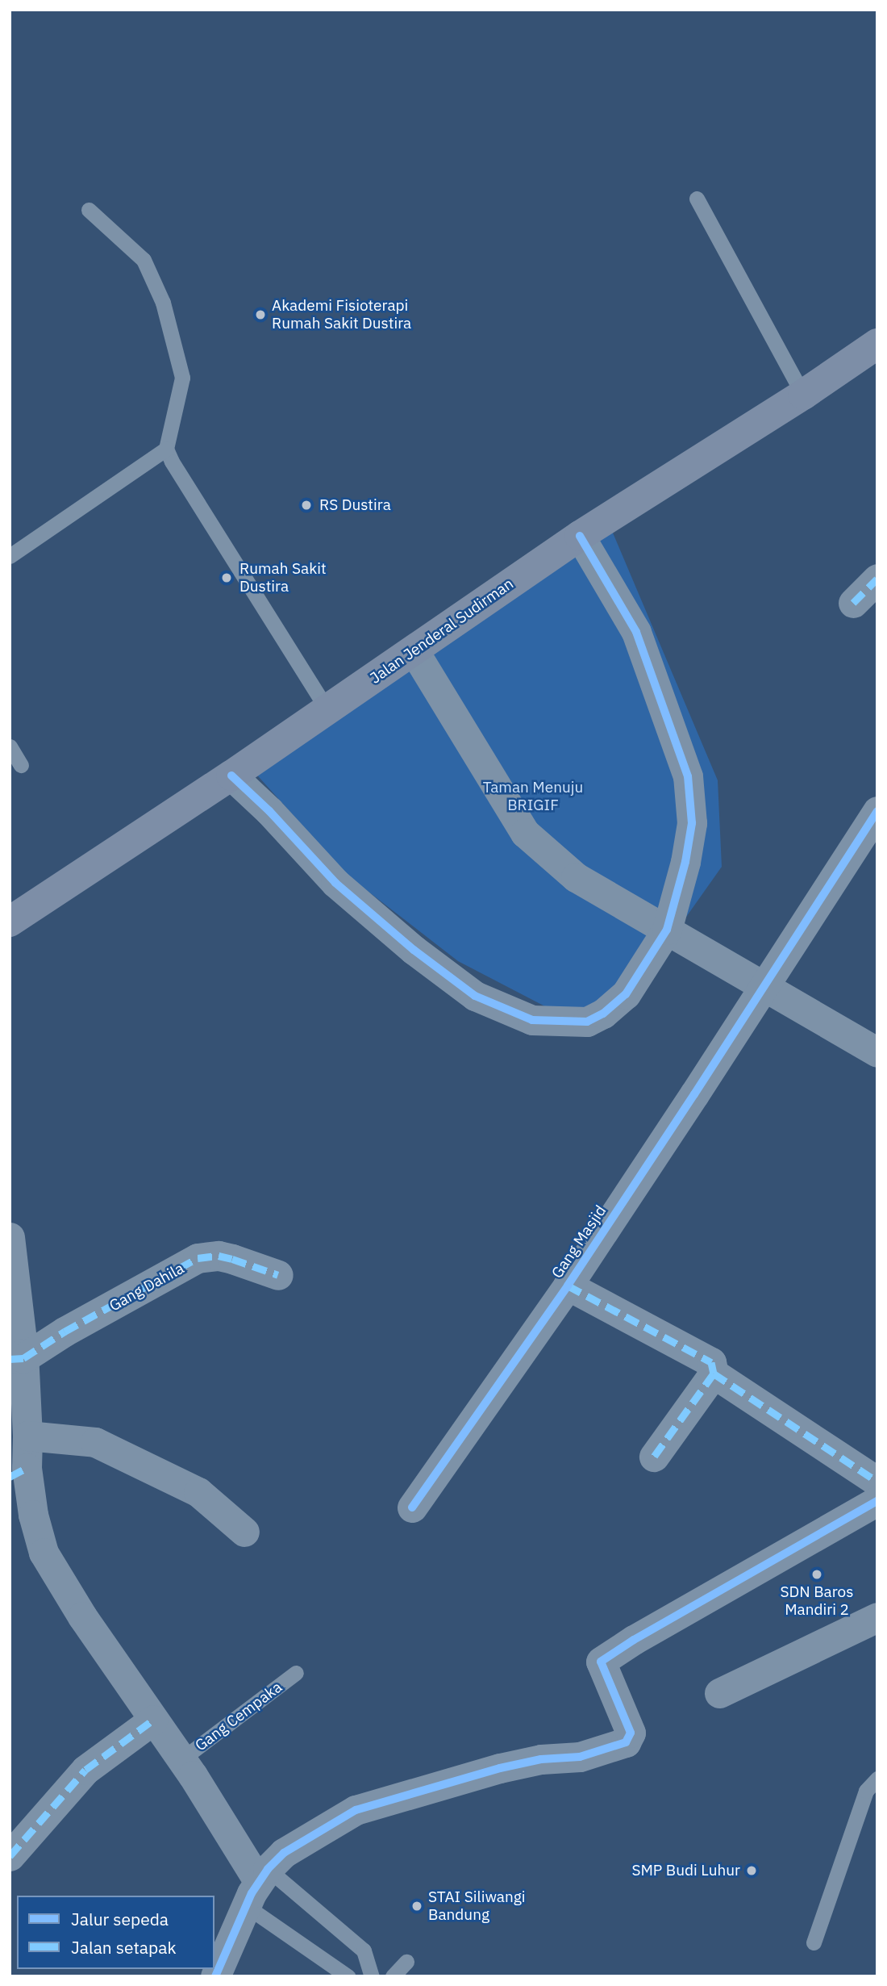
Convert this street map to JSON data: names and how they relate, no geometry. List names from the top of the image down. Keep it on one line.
{"streets":{"main road":["Jalan Jenderal Sudirman"],"street":["Gang Masjid","Gang Dahila"],"lane":["Gang Cempaka"]},"parks":["Taman Menuju BRIGIF"],"places":["Akademi Fisioterapi Rumah Sakit Dustira","RS Dustira","Rumah Sakit Dustira","SDN Baros Mandiri 2","SMP Budi Luhur","STAI Siliwangi Bandung"],"legend":["Jalur sepeda","Jalan setapak"]}
